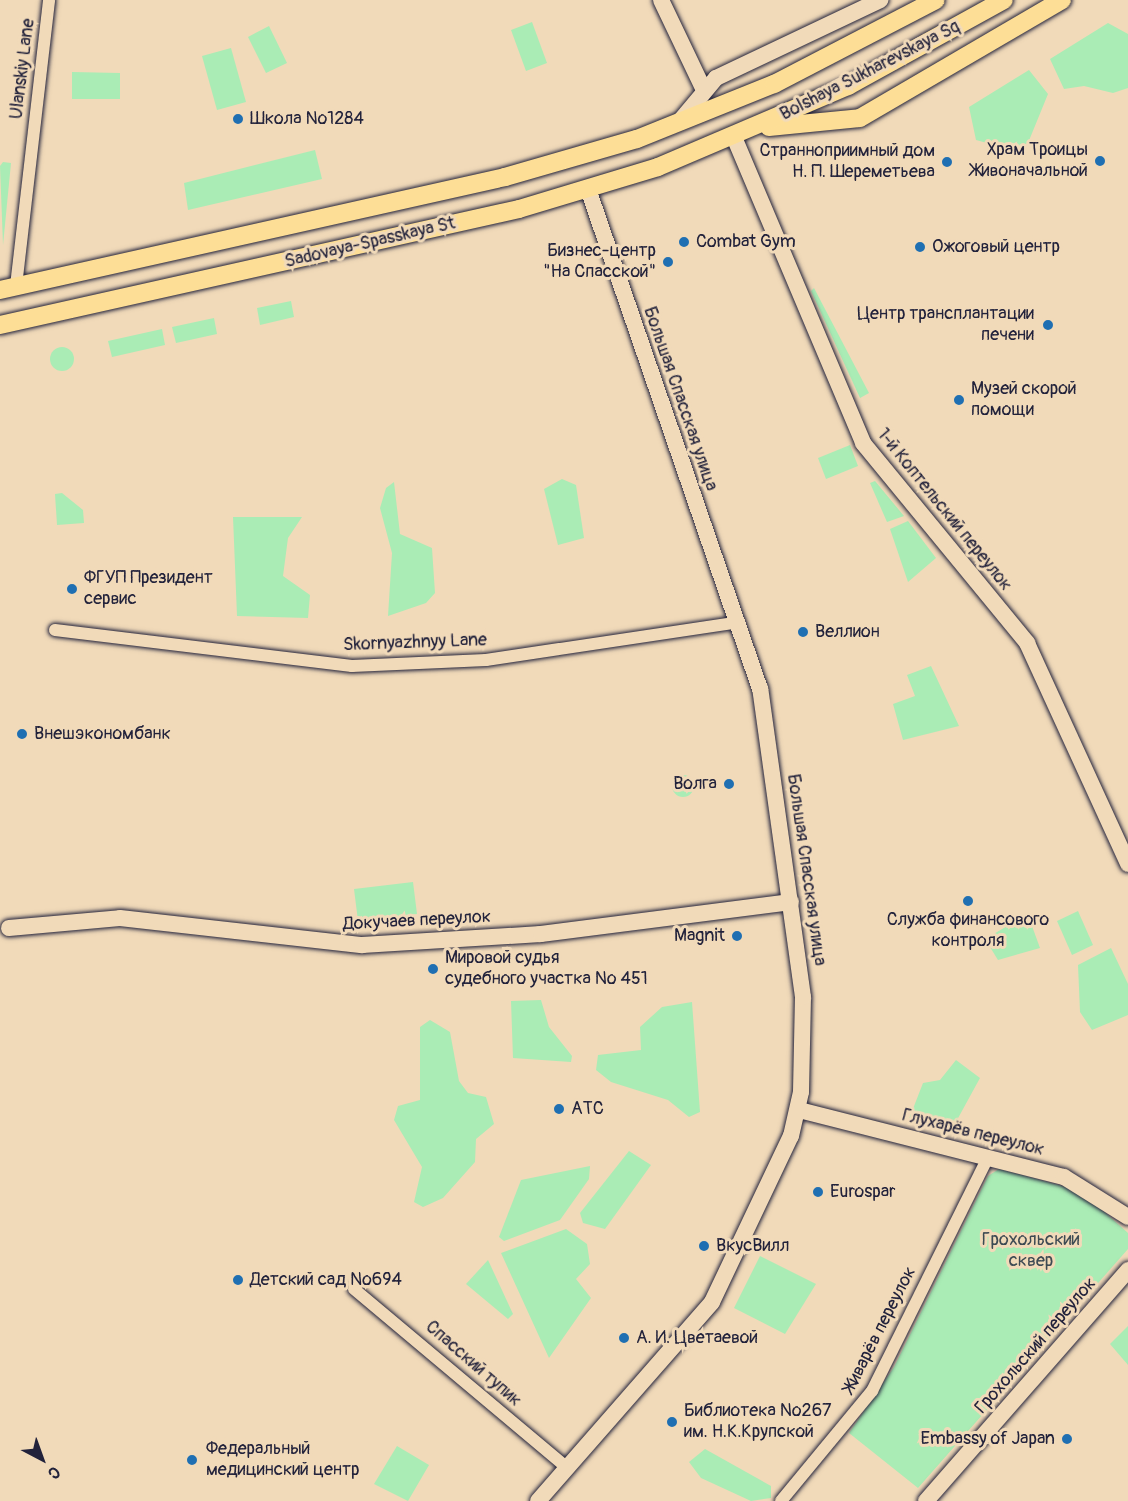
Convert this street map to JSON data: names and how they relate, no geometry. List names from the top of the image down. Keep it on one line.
{"streets":{"main road":["Bolshaya Sukharevskaya Sq","Sadovaya-Spasskaya St"],"street":["Ulanskiy Lane","Большая Спасская улица","1-й Коптельский переулок","Skornyazhnyy Lane","Докучаев переулок","Глухарёв переулок","Живарёв переулок","Грохольский переулок","Спасский тупик"]},"crossings":[["Ulanskiy Lane","Sadovaya-Spasskaya St"],["Bolshaya Sukharevskaya Sq","Sadovaya-Spasskaya St"],["Bolshaya Sukharevskaya Sq","1-й Коптельский переулок"],["Sadovaya-Spasskaya St","Большая Спасская улица"],["Sadovaya-Spasskaya St","1-й Коптельский переулок"],["Большая Спасская улица","Skornyazhnyy Lane"],["Большая Спасская улица","Докучаев переулок"],["Большая Спасская улица","Глухарёв переулок"],["Большая Спасская улица","Спасский тупик"],["Глухарёв переулок","Живарёв переулок"]],"parks":["Грохольский сквер"],"places":["Школа №1284","Храм Троицы Живоначальной","Странноприимный дом Н. П. Шереметьева","Combat Gym","Ожоговый центр","Бизнес-центр \"На Спасской\"","Центр трансплантации печени","Музей скорой помощи","ФГУП Президент сервис","Веллион","Внешэкономбанк","Волга","Служба финансового контроля","Magnit","Мировой судья судебного участка № 451","АТС","Eurospar","ВкусВилл","Детский сад №694","А. И. Цветаевой","Библиотека №267 им. Н.К.Крупской","Embassy of Japan","Федеральный медицинский центр"],"north":"bottom right"}
